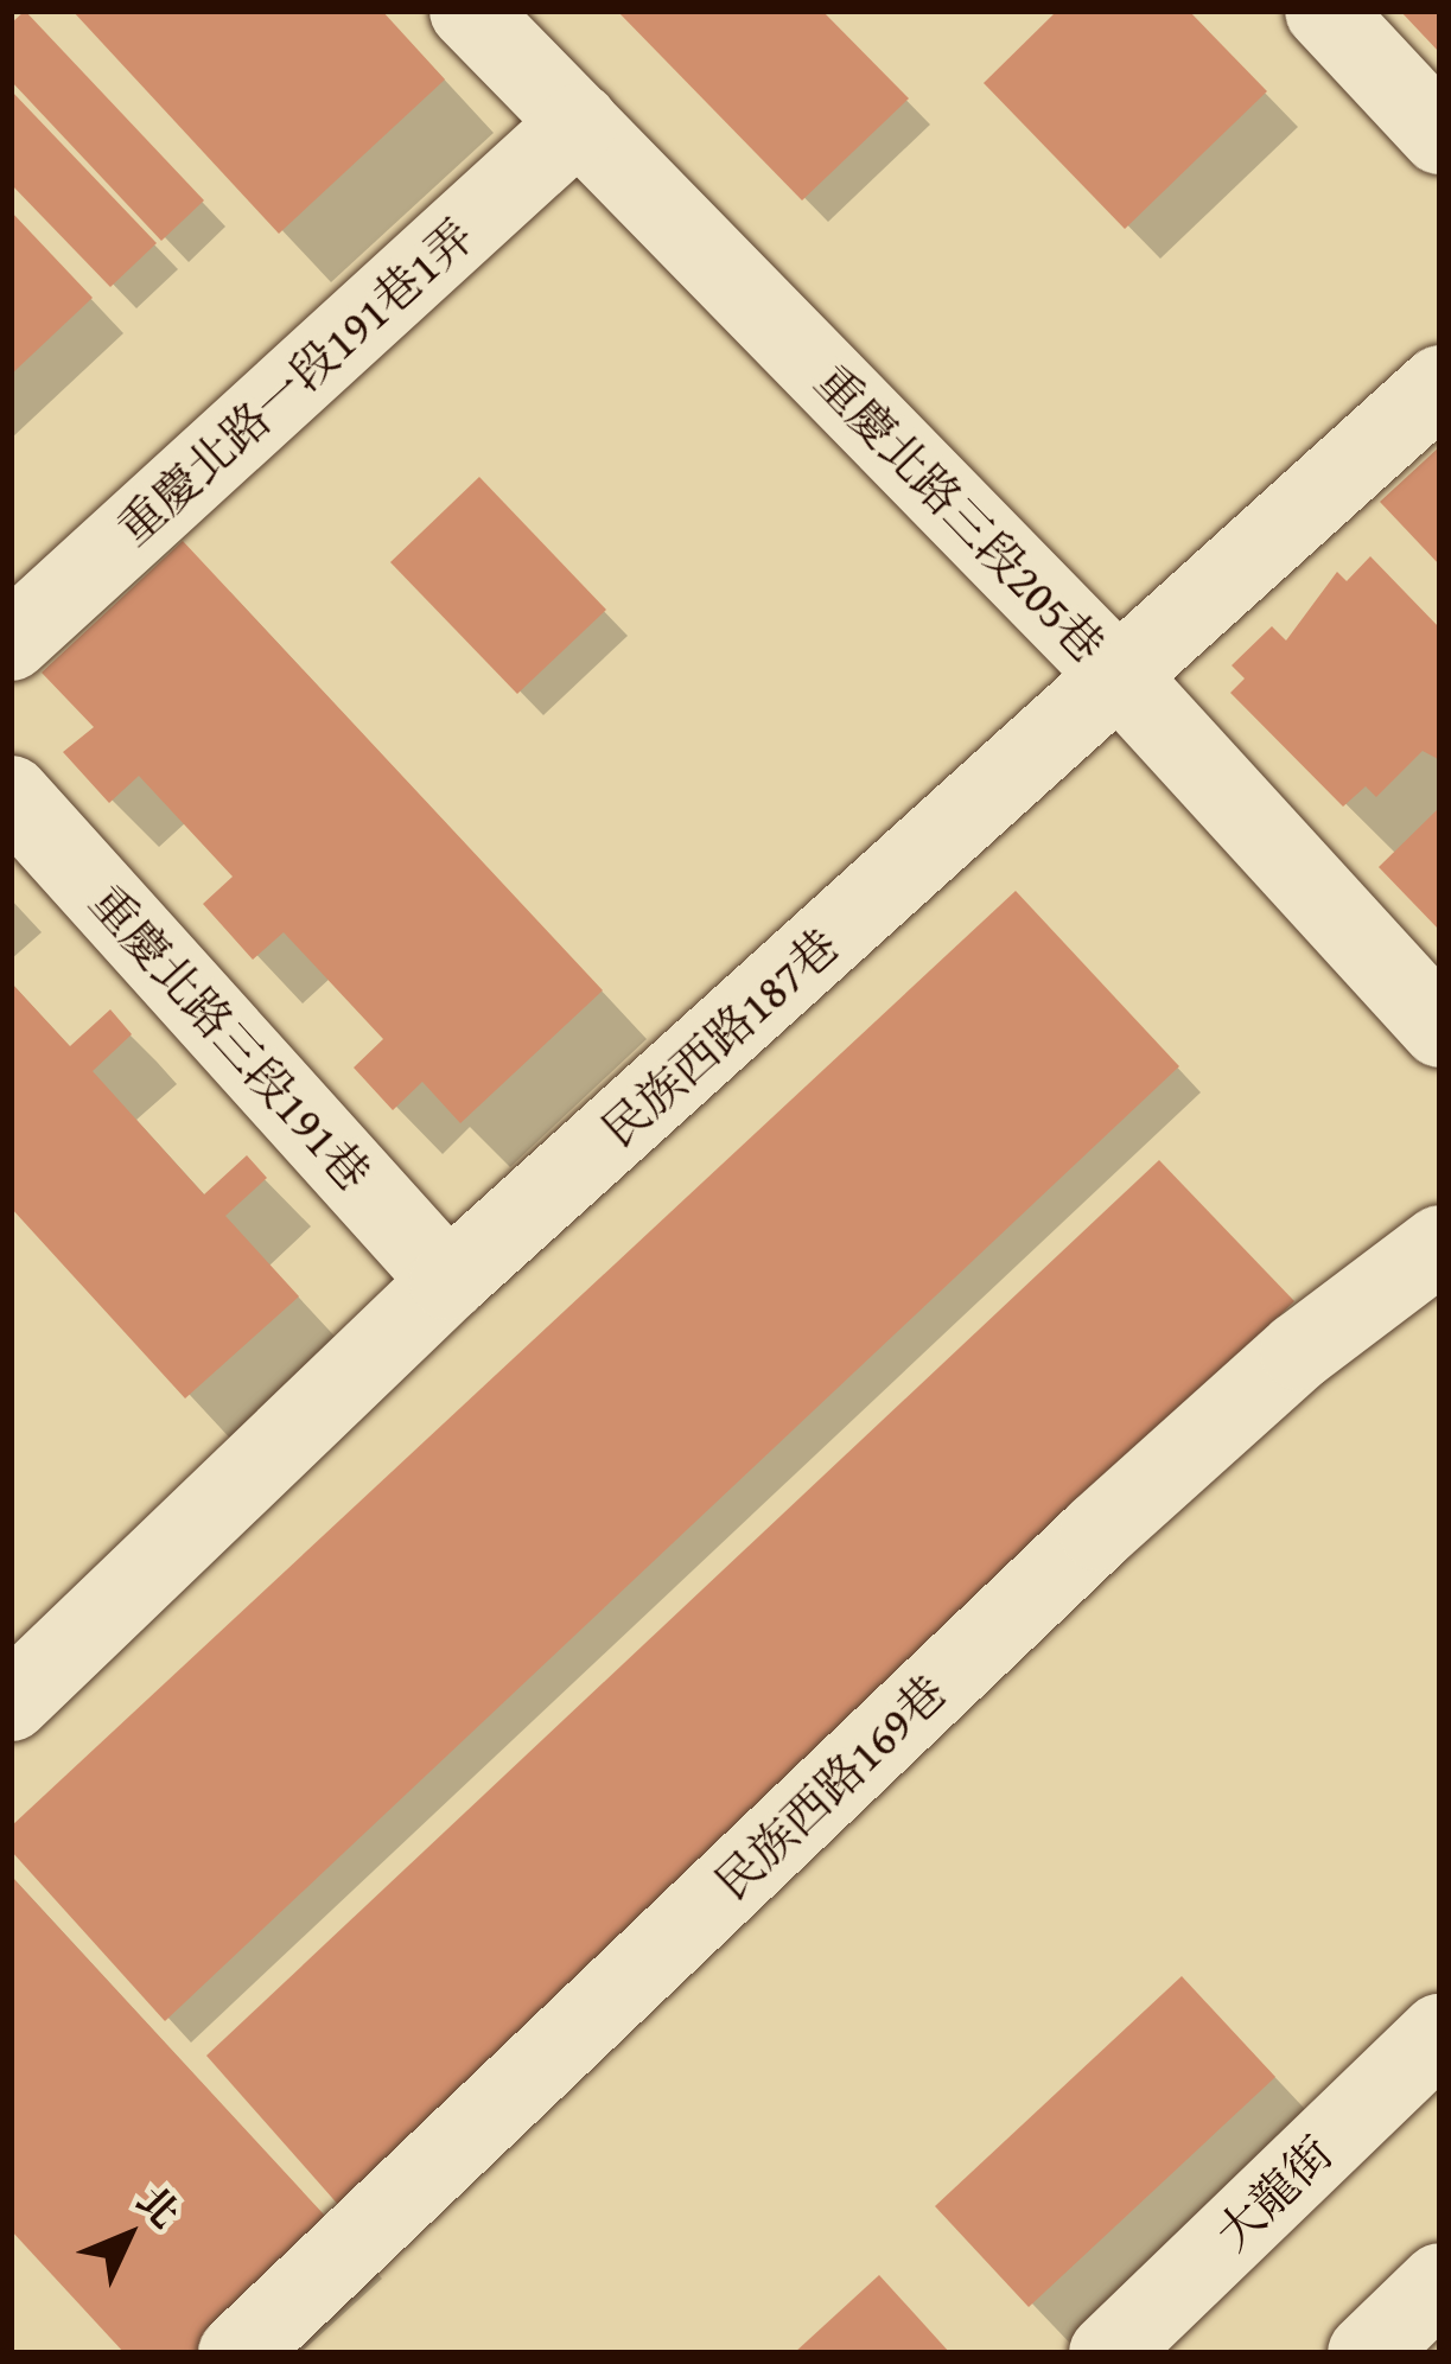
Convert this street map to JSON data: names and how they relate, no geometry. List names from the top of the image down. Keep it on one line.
{"streets":{"street":["重慶北路一段191巷1弄","重慶北路三段205巷","重慶北路三段191巷","民族西路187巷","民族西路169巷","大龍街"]},"crossings":[["重慶北路一段191巷1弄","重慶北路三段205巷"],["重慶北路三段205巷","民族西路187巷"],["重慶北路三段191巷","民族西路187巷"]],"north":"top right"}
